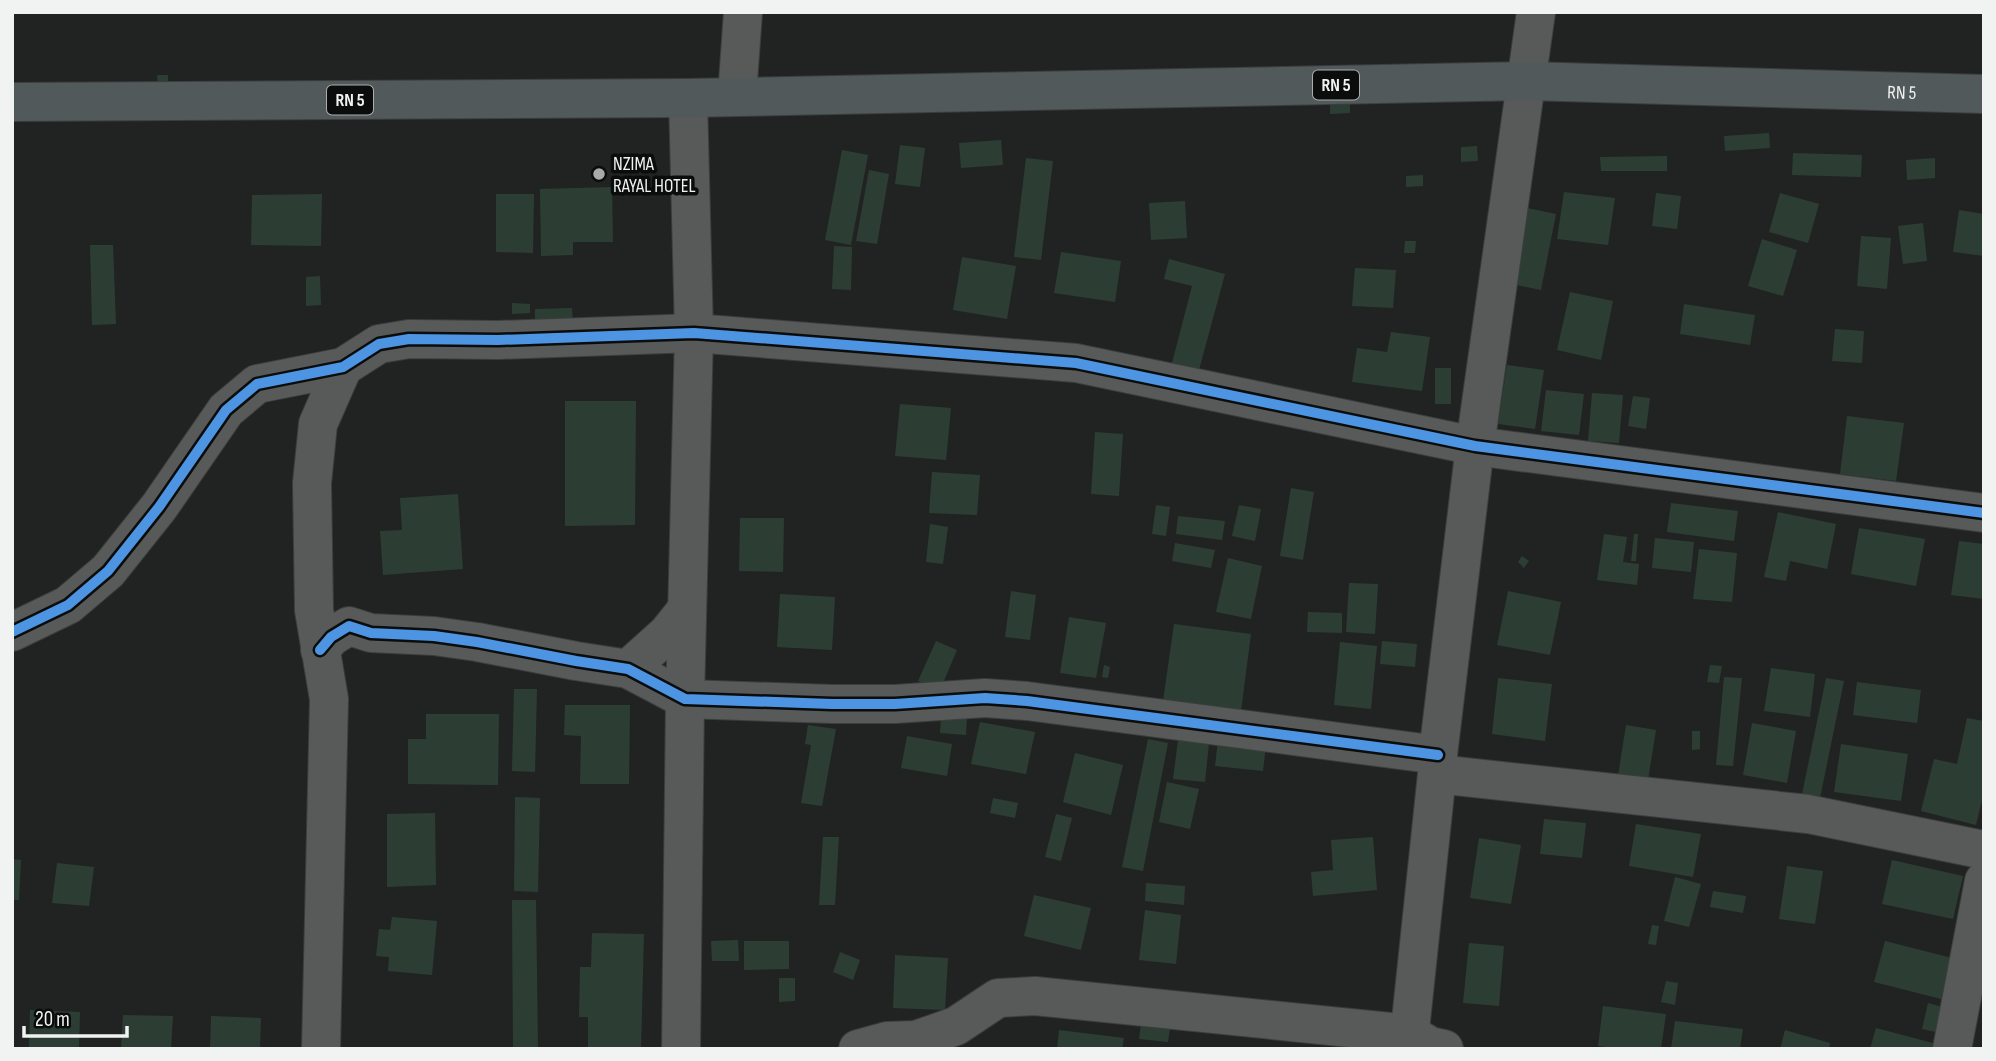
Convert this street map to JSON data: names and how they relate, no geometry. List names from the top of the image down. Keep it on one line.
{"streets":{"main road":["RN 5"]},"places":["NZIMA RAYAL HOTEL"],"scale_bar":"20 m"}
